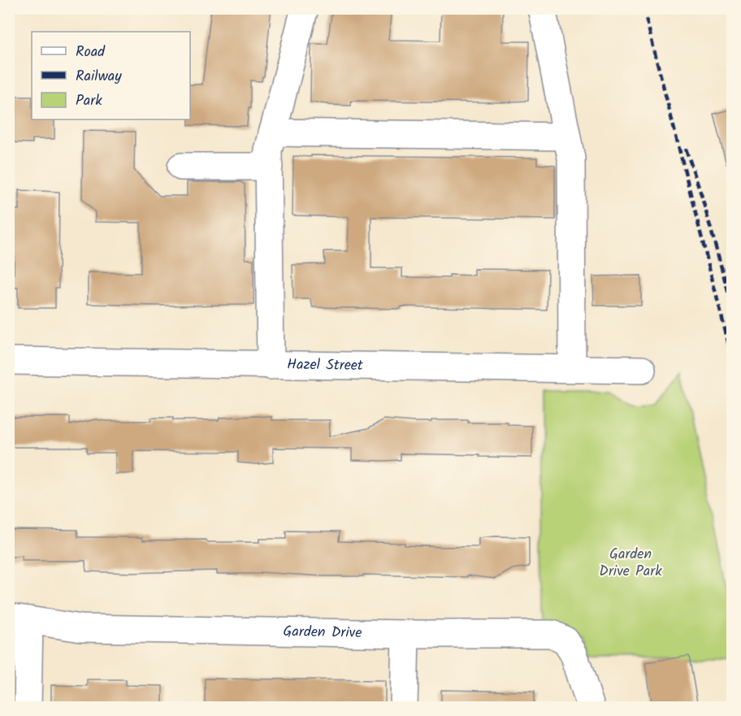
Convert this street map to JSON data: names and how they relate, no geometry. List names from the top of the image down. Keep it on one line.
{"streets":{"street":["Hazel Street","Garden Drive"]},"parks":["Garden Drive Park"],"legend":["Road","Railway","Park"]}
